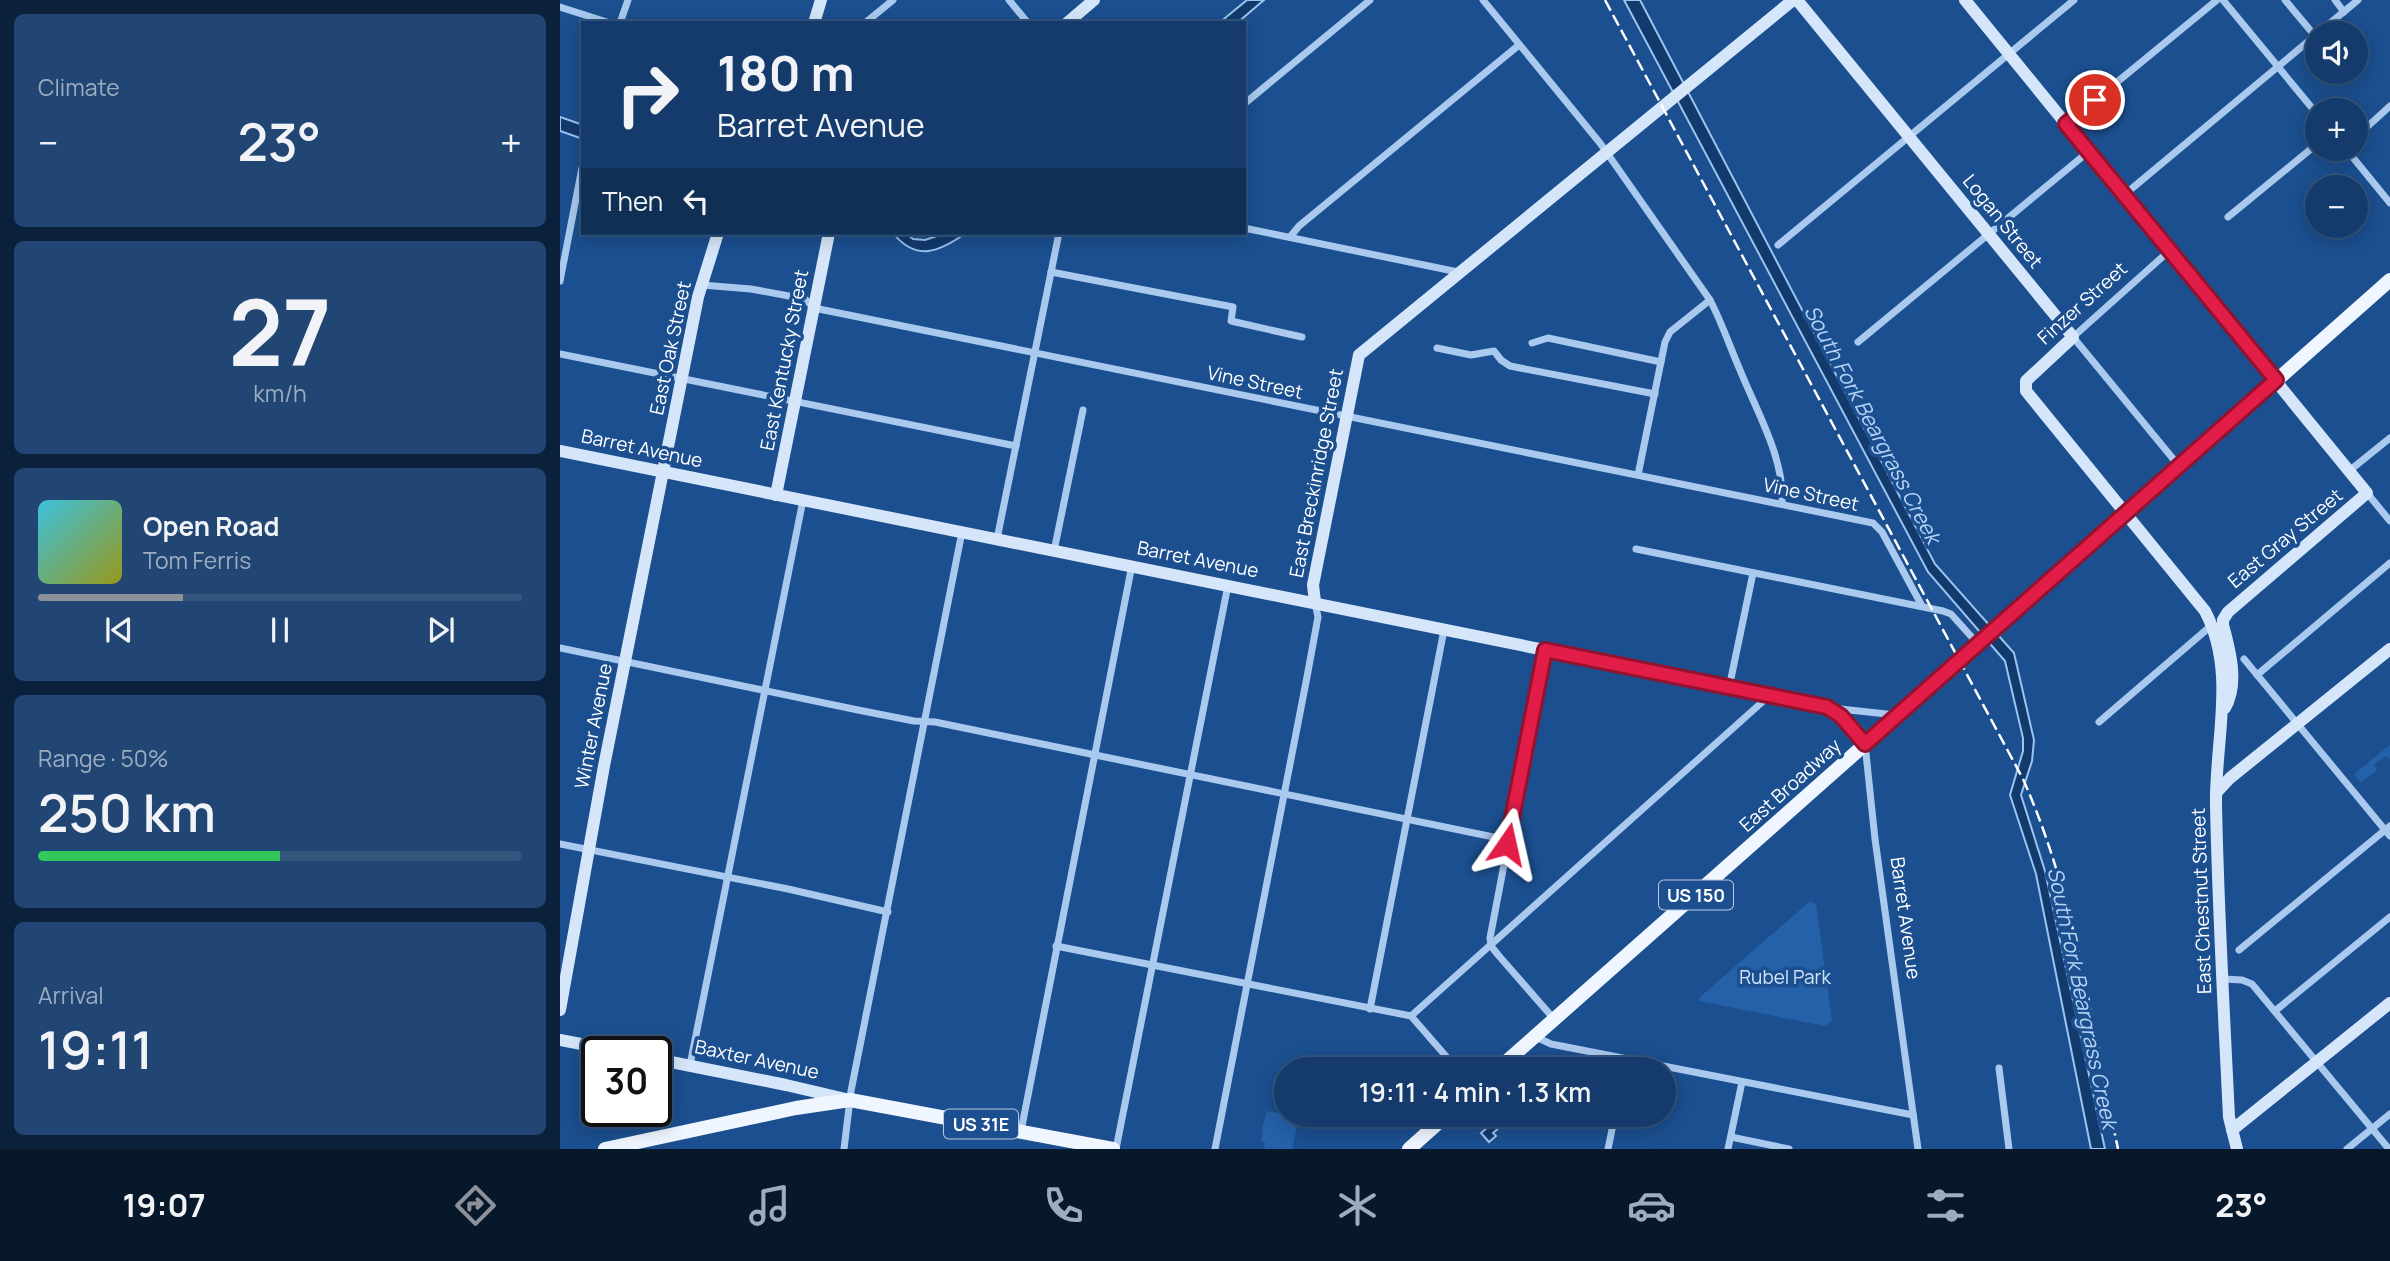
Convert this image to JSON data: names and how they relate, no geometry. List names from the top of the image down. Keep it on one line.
{"streets":{"main road":["Logan Street","Finzer Street","East Oak Street","East Kentucky Street","Barret Avenue","East Breckinridge Street","East Gray Street","Winter Avenue","East Broadway","US 150","East Chestnut Street","Baxter Avenue","US 31E"],"street":["Vine Street"]},"crossings":[["Logan Street","Finzer Street"],["Logan Street","East Breckinridge Street"],["Logan Street","East Broadway"],["Finzer Street","East Broadway"],["East Oak Street","Vine Street"],["East Oak Street","Barret Avenue"],["East Oak Street","Winter Avenue"],["East Kentucky Street","Vine Street"],["East Kentucky Street","Barret Avenue"],["Vine Street","East Breckinridge Street"],["Barret Avenue","East Breckinridge Street"],["Barret Avenue","Winter Avenue"],["Barret Avenue","East Broadway"],["Baxter Avenue","US 31E"]],"water":["South Fork Beargrass Creek"],"parks":["Rubel Park"],"page":{"tile":["Climate",["27","km/h"],["Range · 50%","250 km"],["Arrival","19:11"]],"map_buttons":["+","−"],"turn":["180 m","Barret Avenue"],"heat":["−","23°","+"],"then":"Then","song":["Open Road","Tom Ferris"],"limit":"30","trip":"19:11 · 4 min · 1.3 km","tabs":["19:07","23°"]}}
